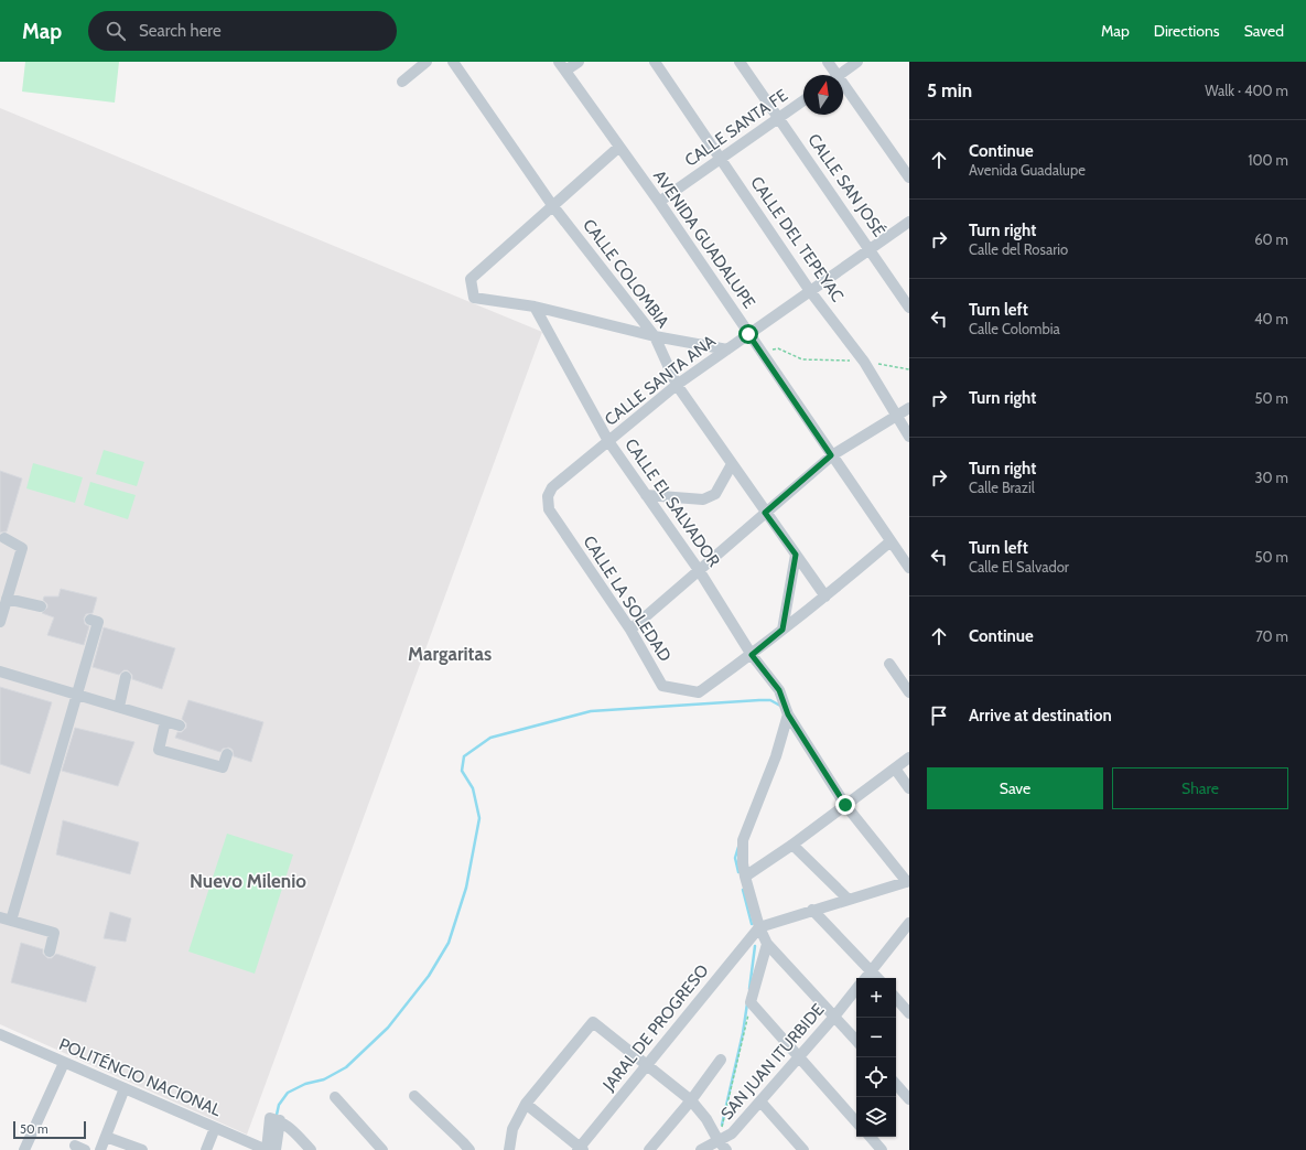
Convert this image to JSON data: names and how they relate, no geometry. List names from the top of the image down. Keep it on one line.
{"streets":{"street":["CALLE SANTA FE","CALLE SAN JOSÉ","AVENIDA GUADALUPE","CALLE DEL TEPEYAC","CALLE COLOMBIA","CALLE SANTA ANA","CALLE EL SALVADOR","CALLE LA SOLEDAD","JARAL DE PROGRESO","SAN JUAN ITURBIDE","POLITÉNCIO NACIONAL"]},"crossings":[["CALLE SANTA FE","CALLE SAN JOSÉ"],["CALLE SANTA FE","AVENIDA GUADALUPE"],["CALLE SANTA FE","CALLE DEL TEPEYAC"],["CALLE SAN JOSÉ","CALLE SANTA ANA"],["AVENIDA GUADALUPE","CALLE SANTA ANA"],["CALLE DEL TEPEYAC","CALLE SANTA ANA"],["CALLE COLOMBIA","CALLE SANTA ANA"],["CALLE SANTA ANA","CALLE EL SALVADOR"],["CALLE SANTA ANA","CALLE LA SOLEDAD"],["CALLE EL SALVADOR","CALLE LA SOLEDAD"]],"districts":["Margaritas","Nuevo Milenio"],"scale_bar":"50 m","north":"top","page":{"header":"Map","search":"Search here","nav":["Map","Directions","Saved"],"heading":["5 min","Walk · 400 m"],"list":[["Continue","Avenida Guadalupe","100 m"],["Turn right","Calle del Rosario","60 m"],["Turn left","Calle Colombia","40 m"],["Turn right","50 m"],["Turn right","Calle Brazil","30 m"],["Turn left","Calle El Salvador","50 m"],["Continue","70 m"],"Arrive at destination"],"buttons":["Save","Share"],"map_buttons":["+","−"],"scale":"50 m"}}
